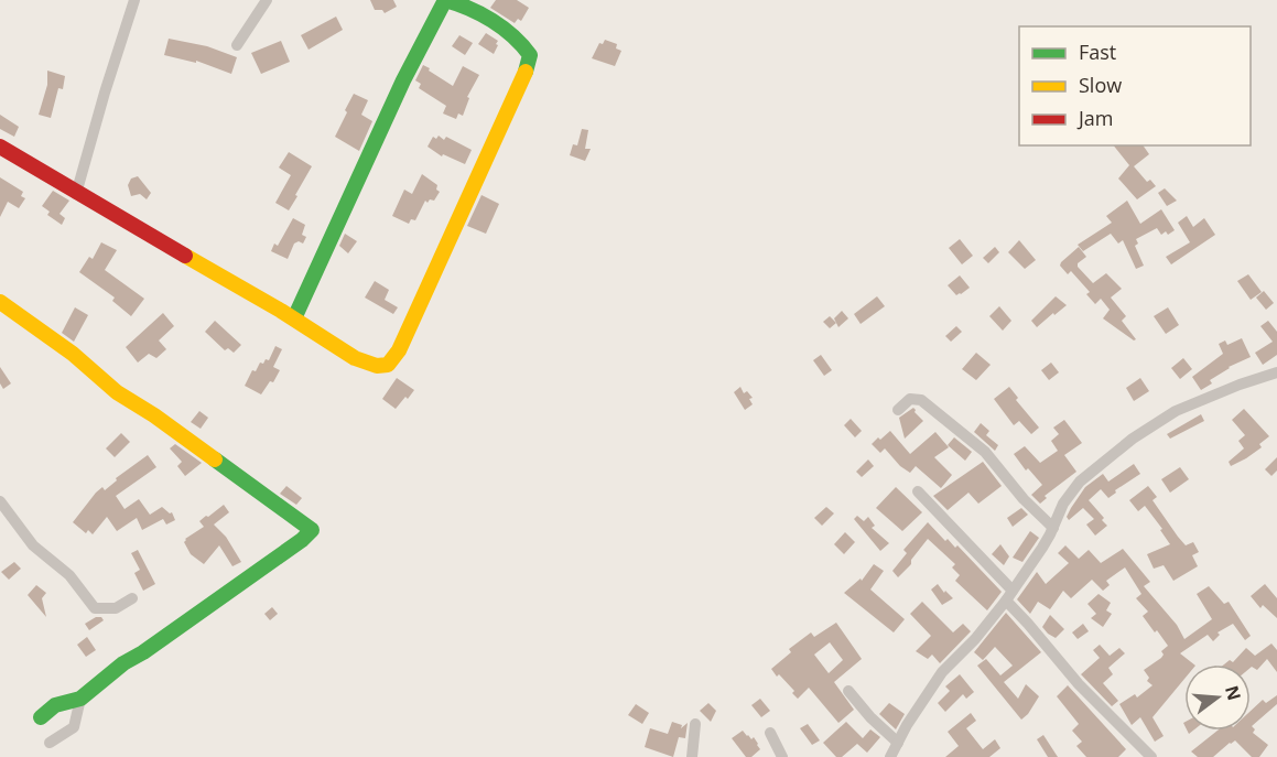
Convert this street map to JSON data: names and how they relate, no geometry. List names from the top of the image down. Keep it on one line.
{"legend":["Fast","Slow","Jam"],"north":"right"}
